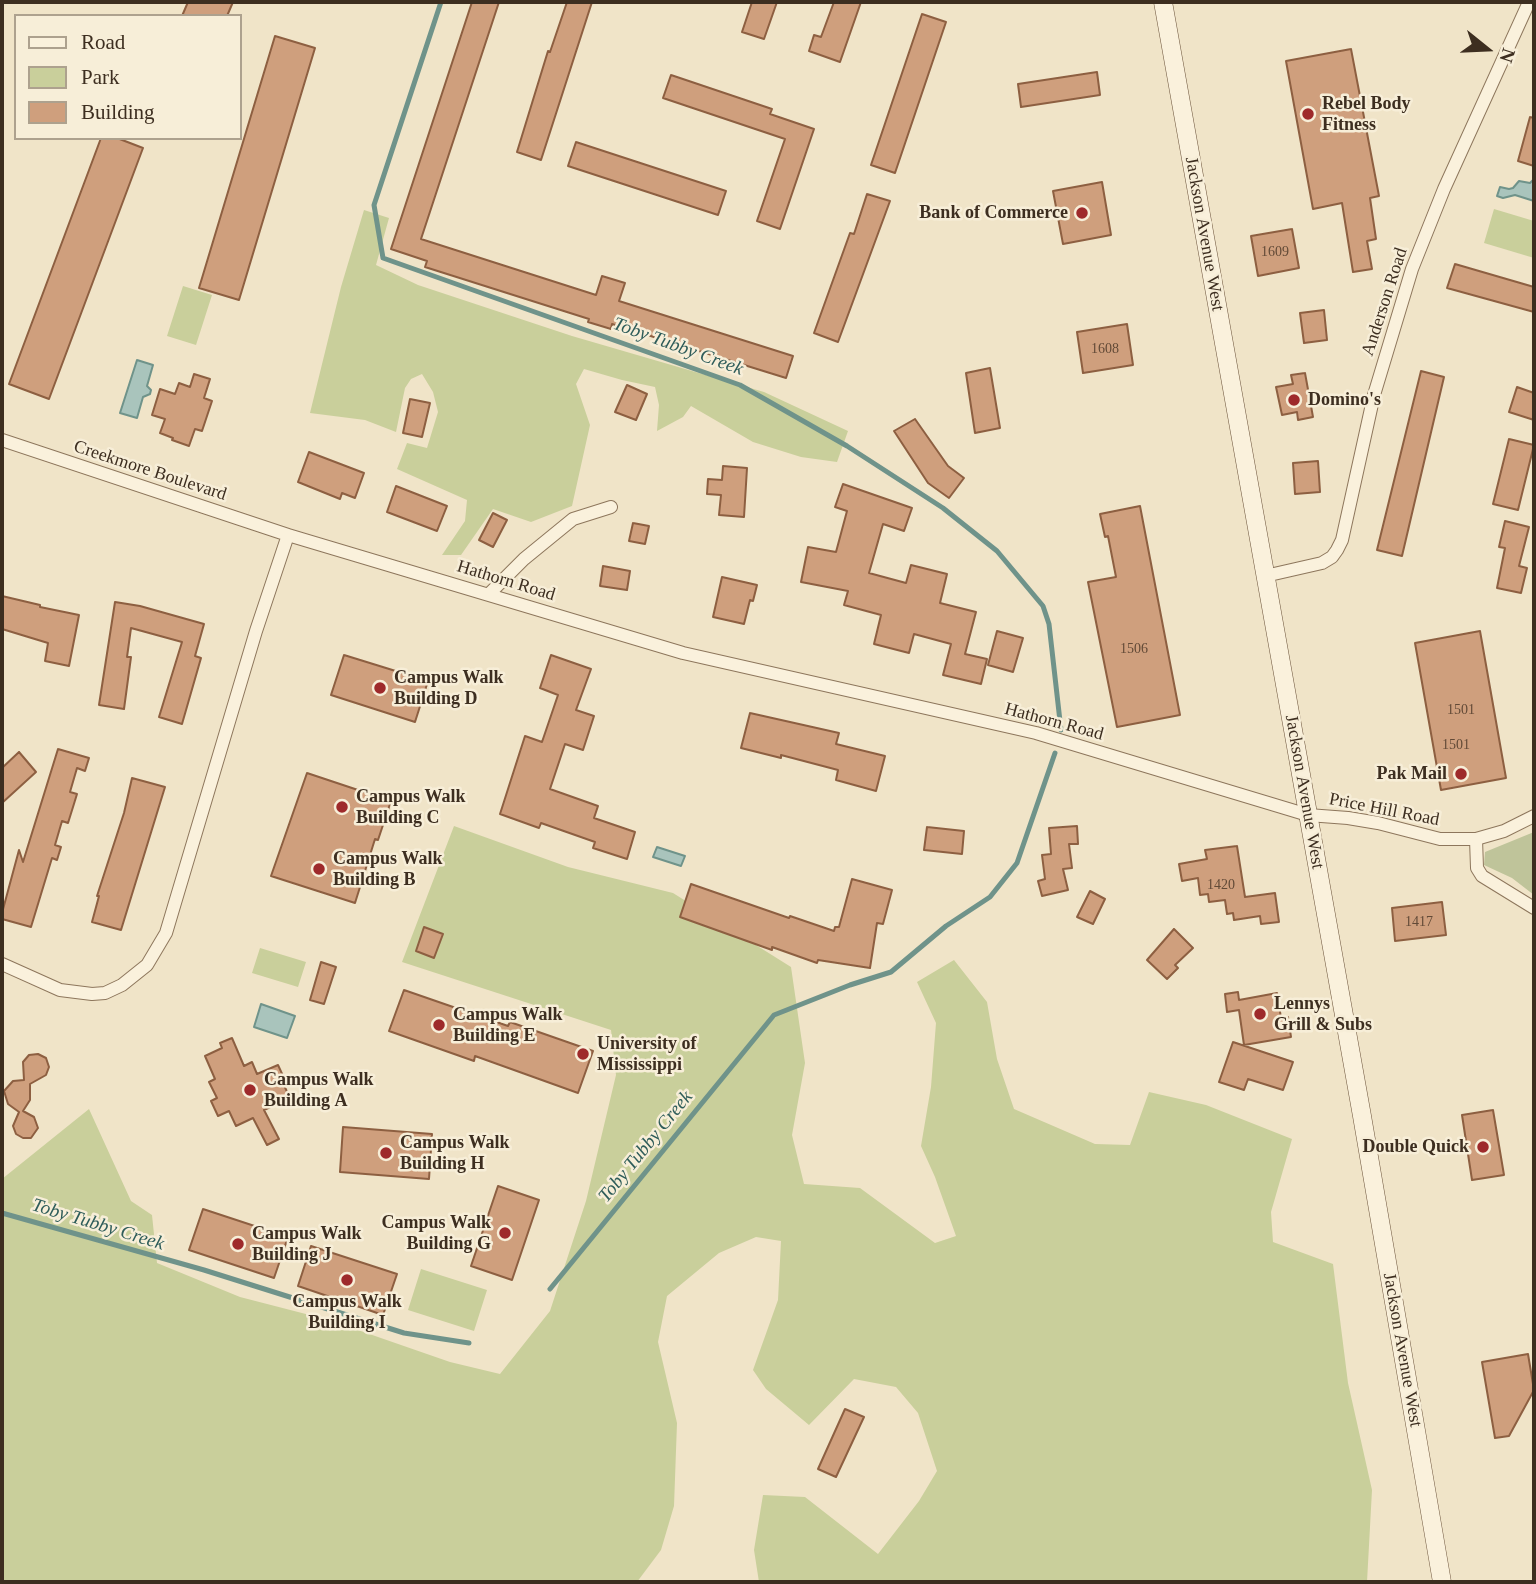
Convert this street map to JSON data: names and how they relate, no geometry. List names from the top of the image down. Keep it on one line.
{"streets":{"main road":["Jackson Avenue West"],"street":["Anderson Road","Creekmore Boulevard","Hathorn Road","Price Hill Road"]},"crossings":[["Jackson Avenue West","Anderson Road"],["Jackson Avenue West","Hathorn Road"],["Jackson Avenue West","Price Hill Road"],["Creekmore Boulevard","Hathorn Road"],["Hathorn Road","Price Hill Road"]],"water":["Toby Tubby Creek"],"places":["Rebel Body Fitness","Bank of Commerce","Domino's","Campus Walk Building D","Pak Mail","Campus Walk Building C","Campus Walk Building B","Lennys Grill & Subs","Campus Walk Building E","University of Mississippi","Campus Walk Building A","Double Quick","Campus Walk Building H","Campus Walk Building G","Campus Walk Building J","Campus Walk Building I"],"house_numbers":["1609","1608","1506","1501","1501","1420","1417"],"legend":["Road","Park","Building"],"north":"right"}
